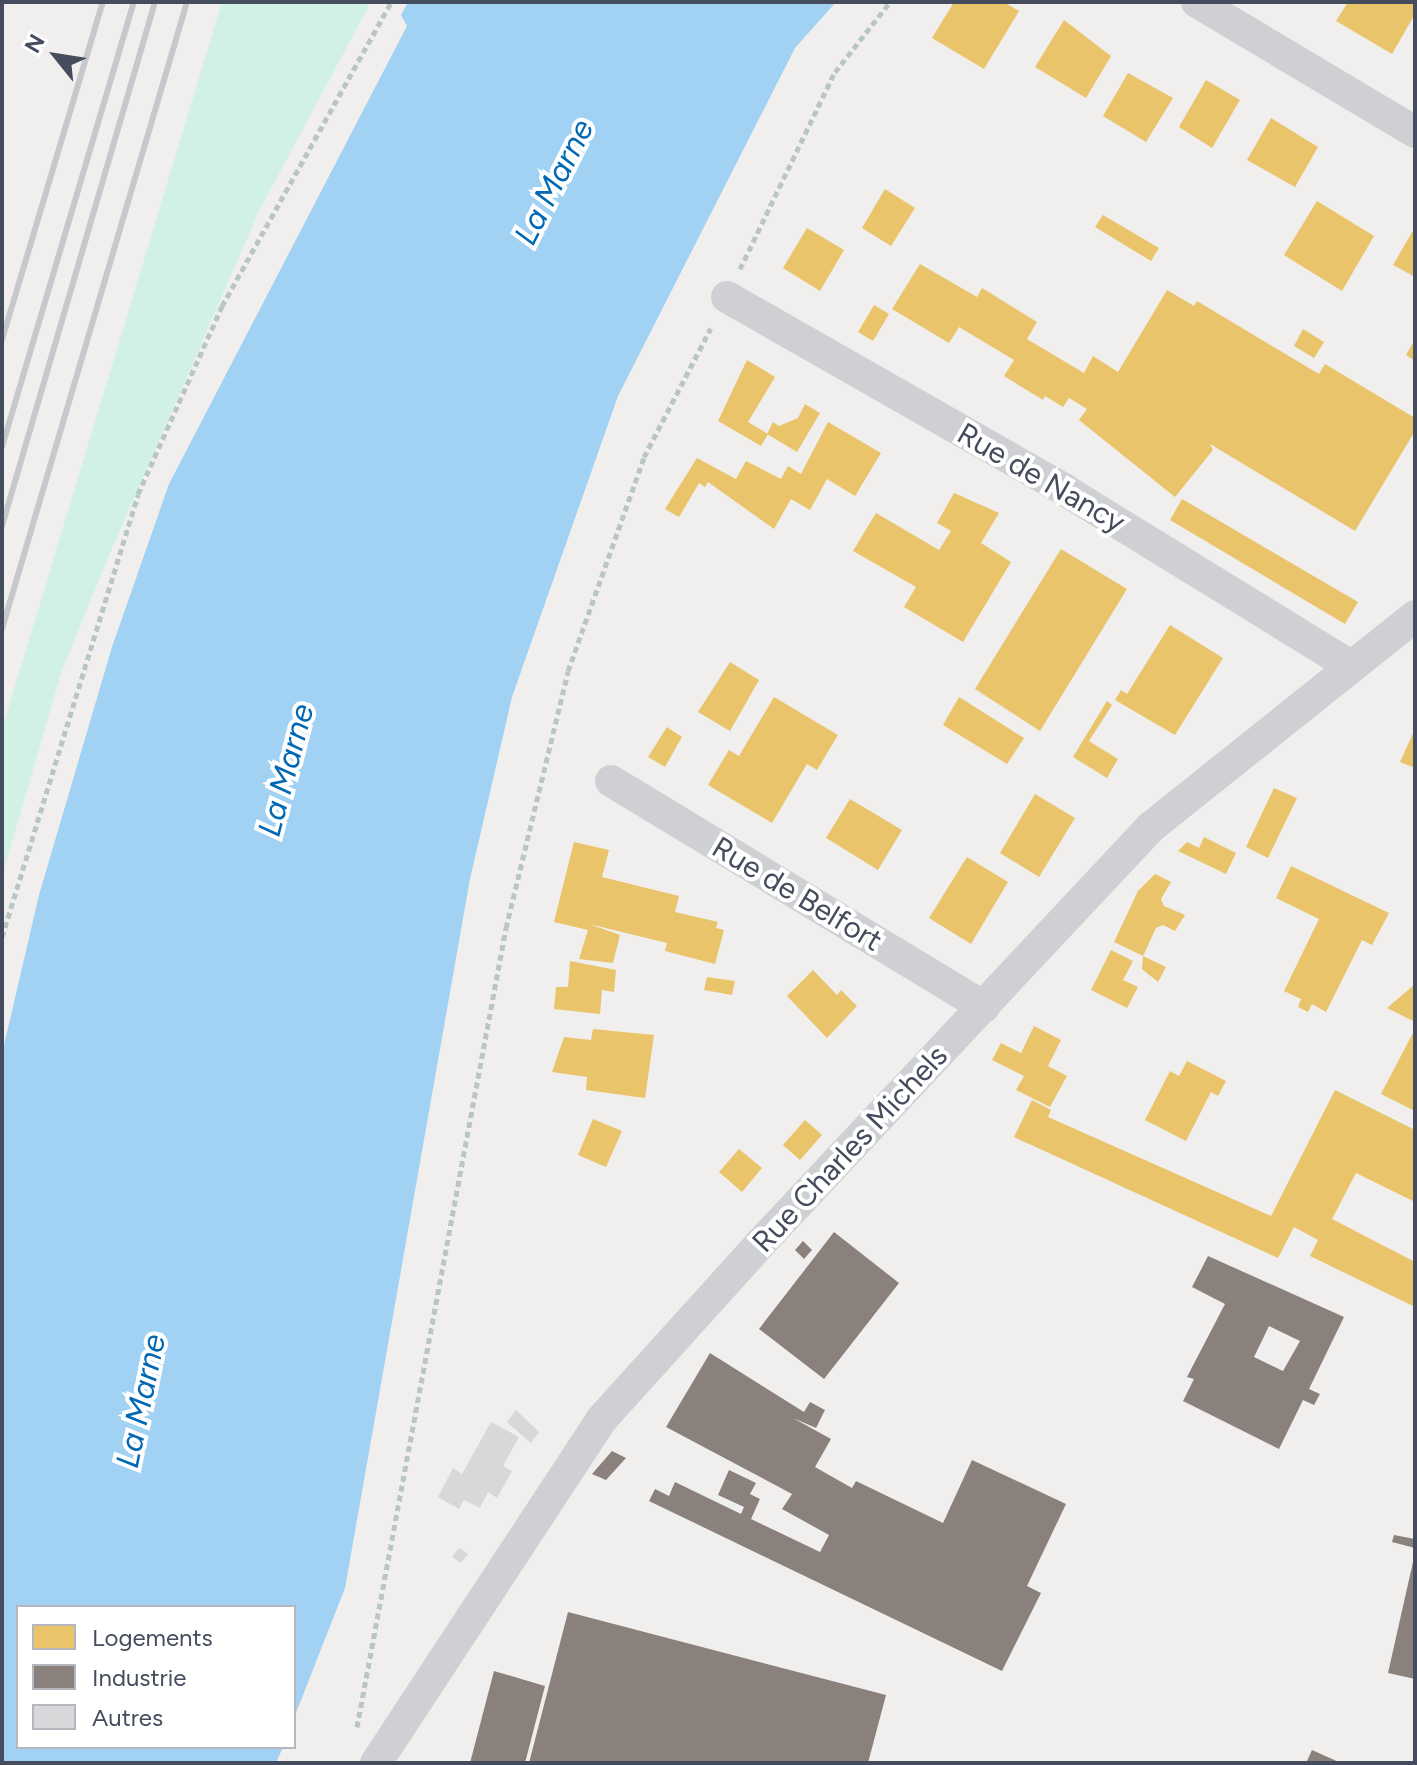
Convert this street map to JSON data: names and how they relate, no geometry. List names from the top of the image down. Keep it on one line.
{"streets":{"street":["Rue de Nancy","Rue de Belfort","Rue Charles Michels"]},"crossings":[["Rue de Nancy","Rue Charles Michels"],["Rue de Belfort","Rue Charles Michels"]],"water":["La Marne"],"legend":["Logements","Industrie","Autres"],"north":"top left"}
